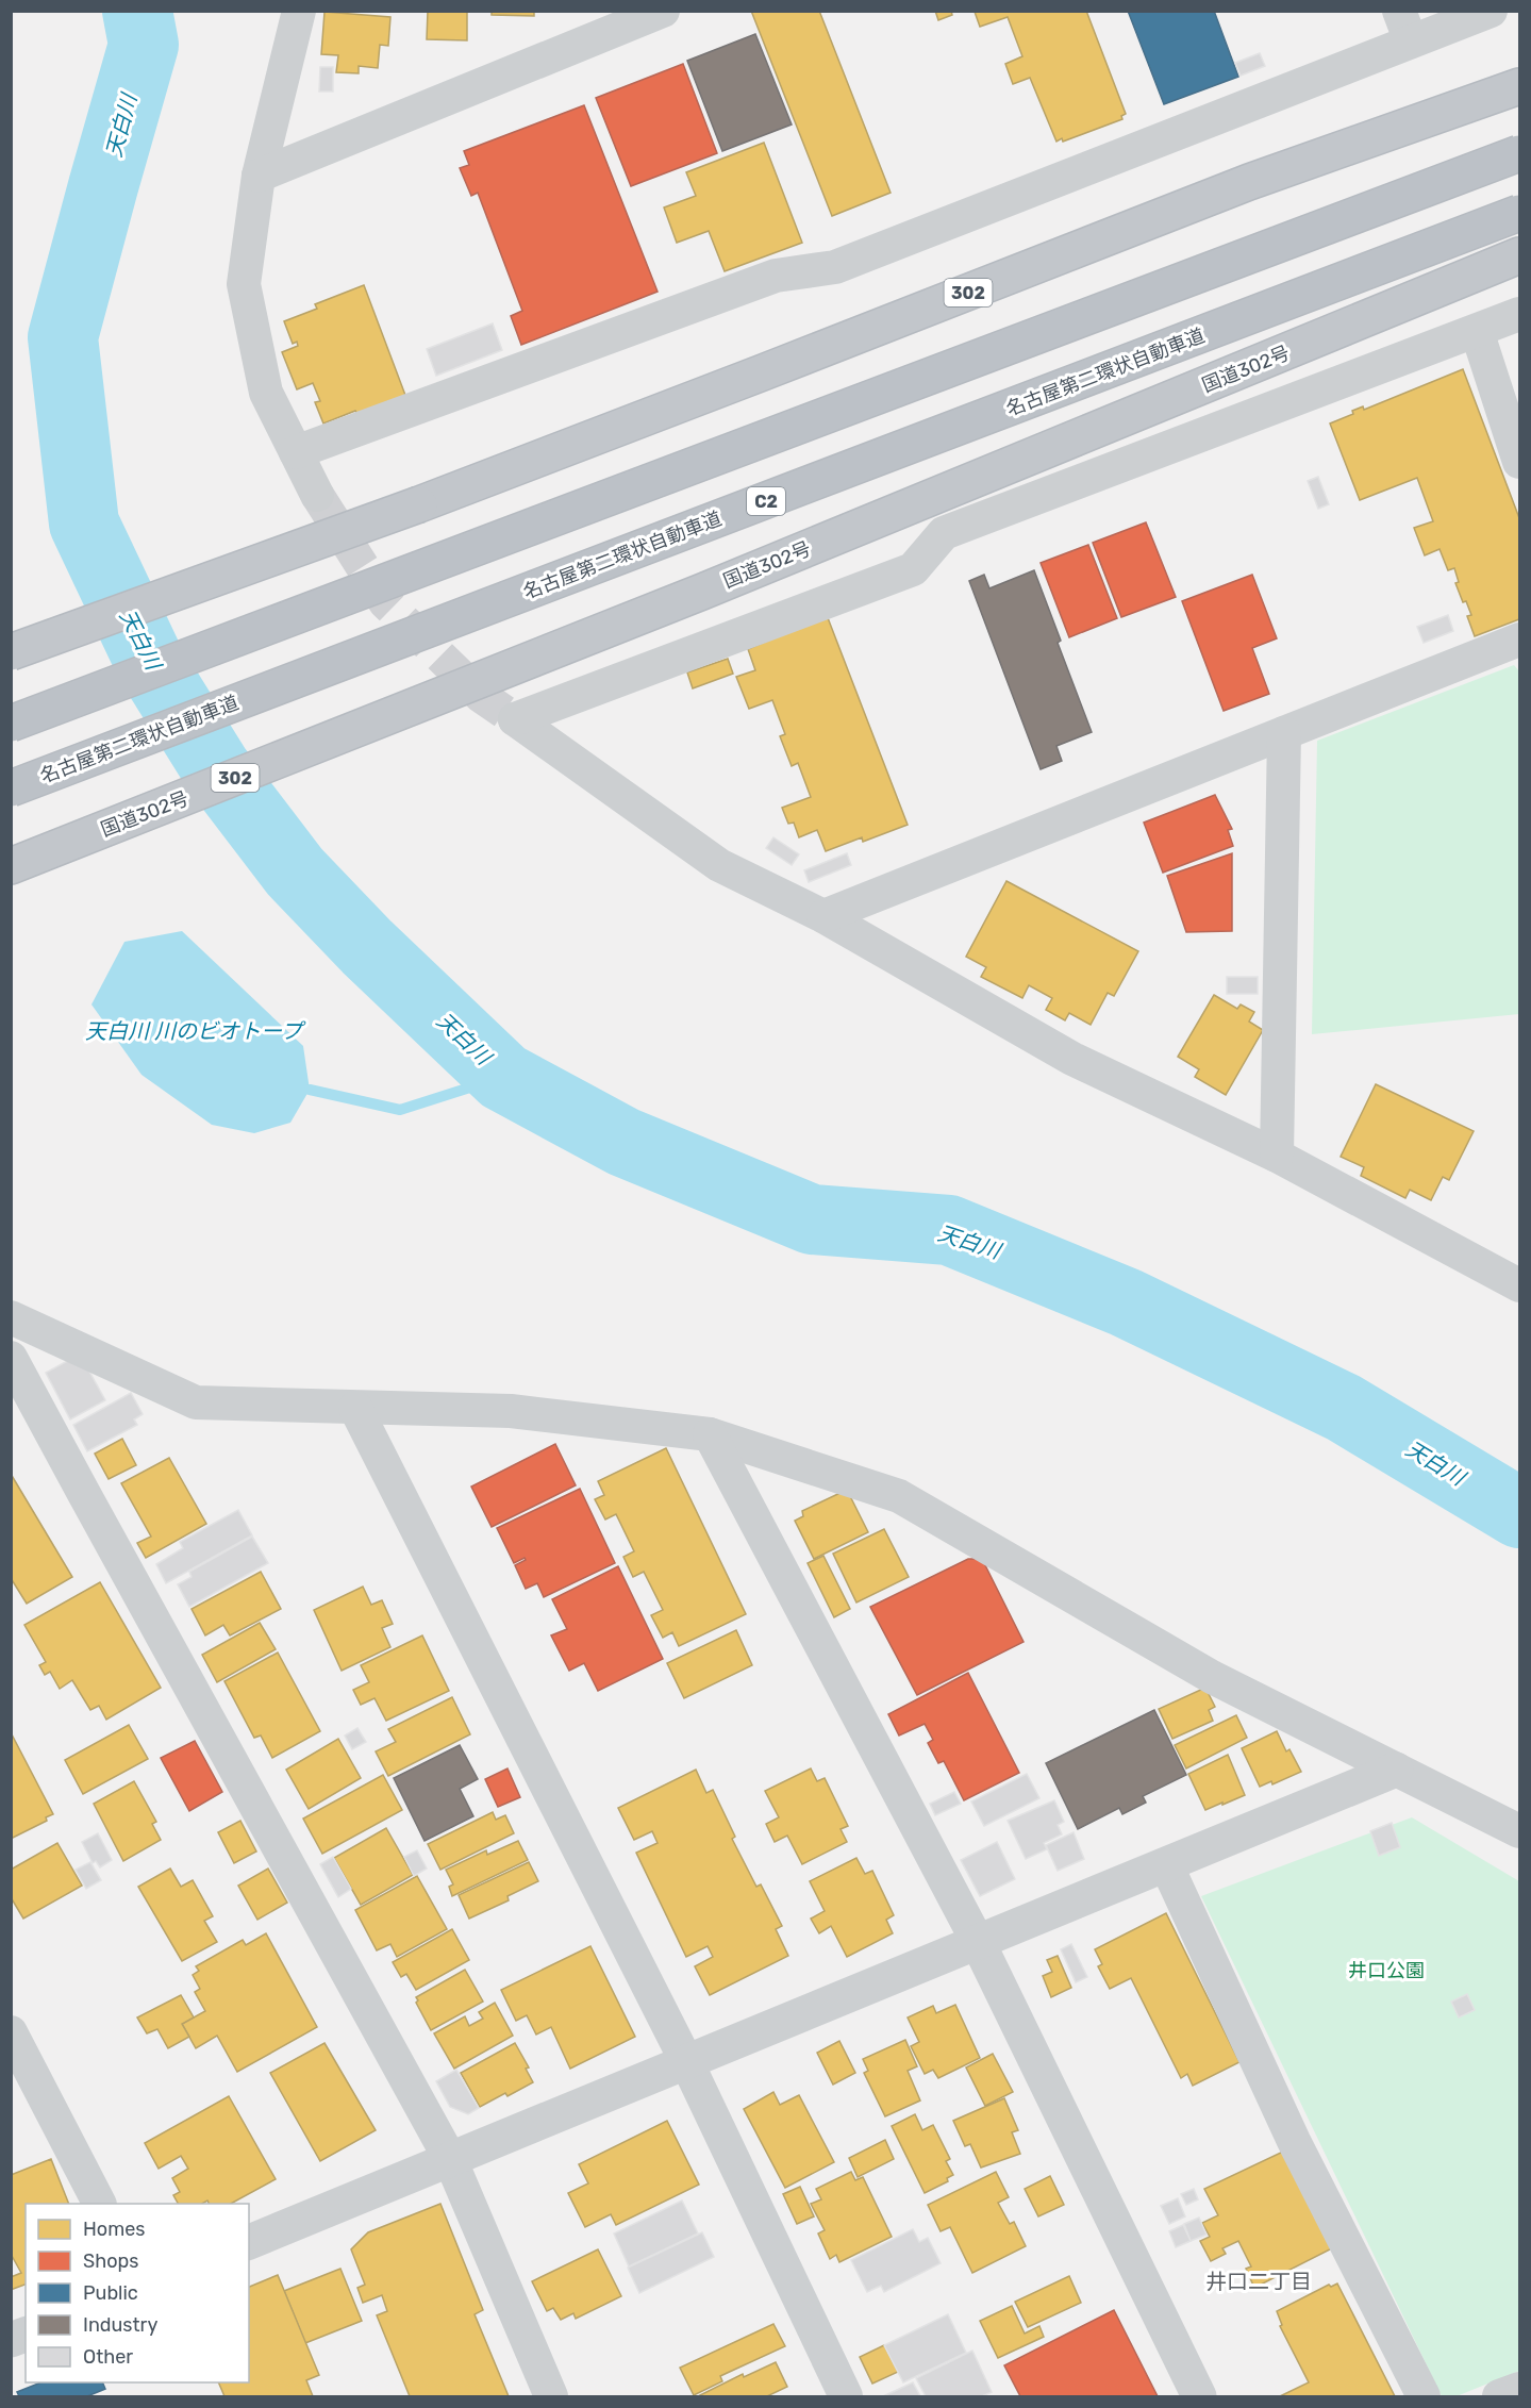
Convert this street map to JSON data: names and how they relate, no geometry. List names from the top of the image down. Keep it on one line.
{"streets":{"highway":["302","国道302号","名古屋第二環状自動車道","C2"]},"districts":["井口二丁目"],"water":["天白川","天白川 川のビオトープ"],"parks":["井口公園"],"legend":["Homes","Shops","Public","Industry","Other"]}
